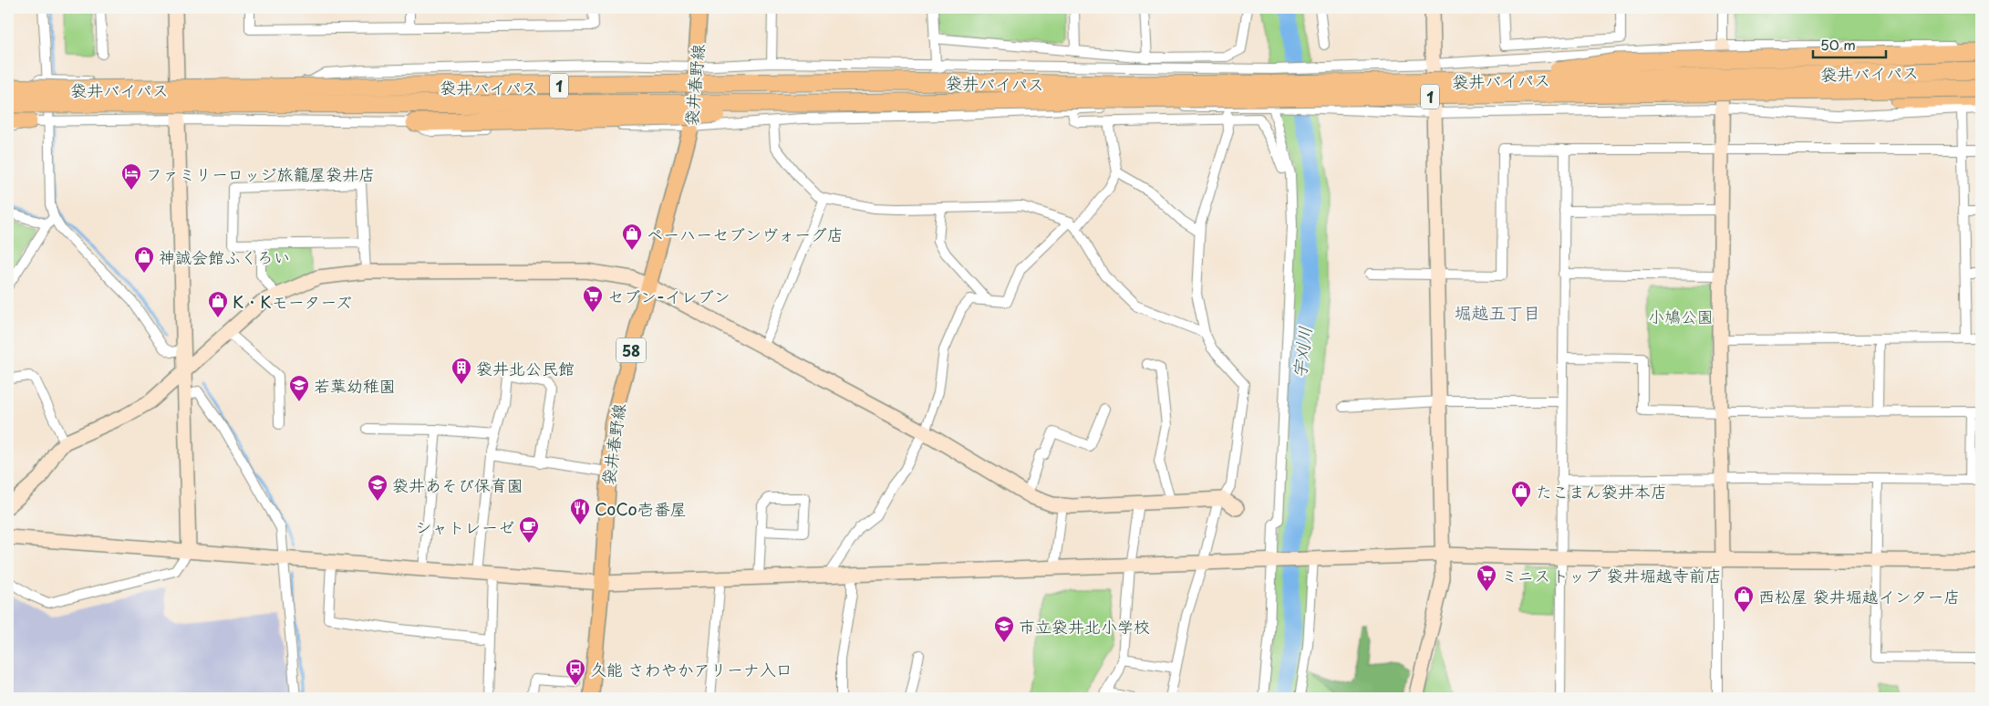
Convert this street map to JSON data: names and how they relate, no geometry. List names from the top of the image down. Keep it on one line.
{"streets":{"highway":["袋井バイパス","1"],"main road":["袋井春野線","58"]},"districts":["堀越五丁目"],"water":["宇刈川"],"parks":["小鳩公園"],"places":{"hotel":["ファミリーロッジ旅籠屋袋井店"],"shop":["ペーハーセブンヴォーグ店","神誠会館ふくろい","K・Kモーターズ","たこまん袋井本店","西松屋 袋井堀越インター店"],"supermarket":["セブン-イレブン","ミニストップ 袋井堀越寺前店"],"building":["袋井北公民館"],"school or university":["若葉幼稚園","袋井あそび保育園","市立袋井北小学校"],"restaurant":["CoCo壱番屋"],"cafe":["シャトレーゼ"],"bus stop":["久能 さわやかアリーナ入口"]},"scale_bar":"50 m"}
